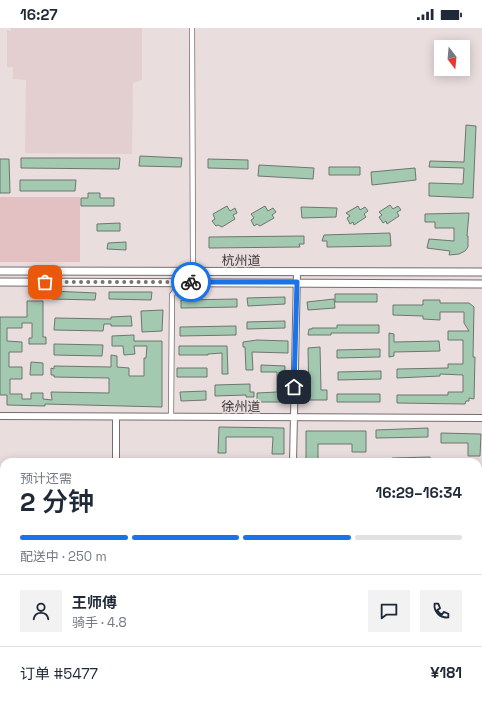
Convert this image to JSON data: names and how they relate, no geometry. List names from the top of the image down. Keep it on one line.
{"streets":{"main road":["杭州道"],"street":["徐州道"]},"north":"bottom","page":{"status":"16:27","heading":["2 分钟","预计还需","16:29–16:34"],"panel":["王师傅","骑手 · 4.8","订单 #5477","¥181"],"bar":"配送中 · 250 m"}}
